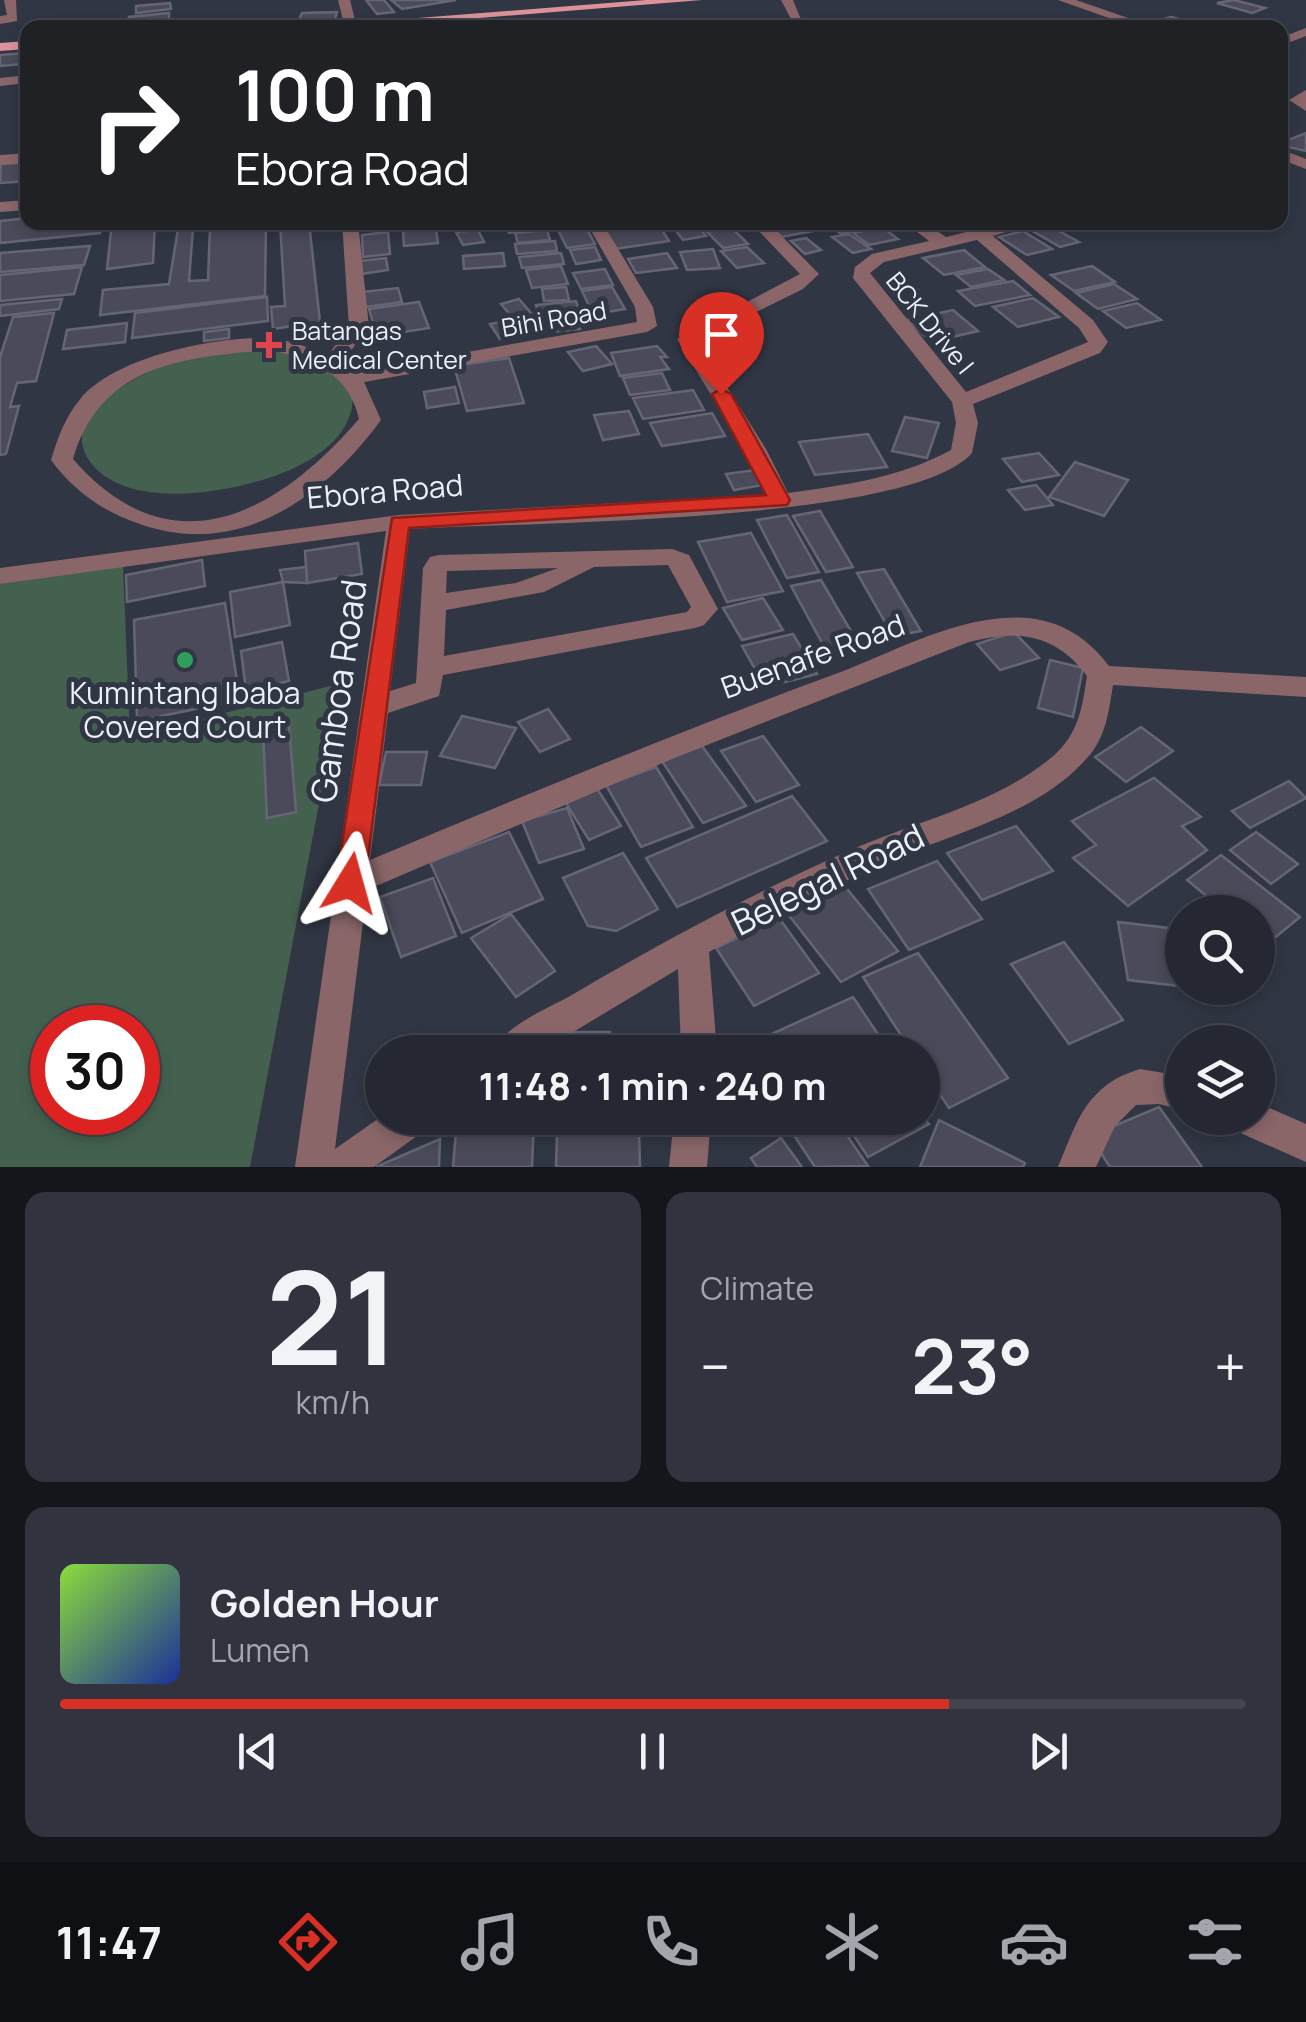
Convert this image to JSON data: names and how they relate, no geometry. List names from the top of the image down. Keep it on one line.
{"streets":{"street":["Bihi Road","BCK Drive I","Ebora Road","Buenafe Road","Gamboa Road","Belegal Road"]},"crossings":[["Bihi Road","Ebora Road"],["BCK Drive I","Ebora Road"],["Ebora Road","Gamboa Road"],["Buenafe Road","Gamboa Road"],["Buenafe Road","Belegal Road"]],"places":{"health":["Batangas Medical Center"],"other":["Kumintang Ibaba Covered Court"]},"page":{"turn":["100 m","Ebora Road"],"limit":"30","trip":"11:48 · 1 min · 240 m","tile":[["21","km/h"],"Climate"],"heat":["−","23°","+"],"song":["Golden Hour","Lumen"],"tabs":"11:47"}}
